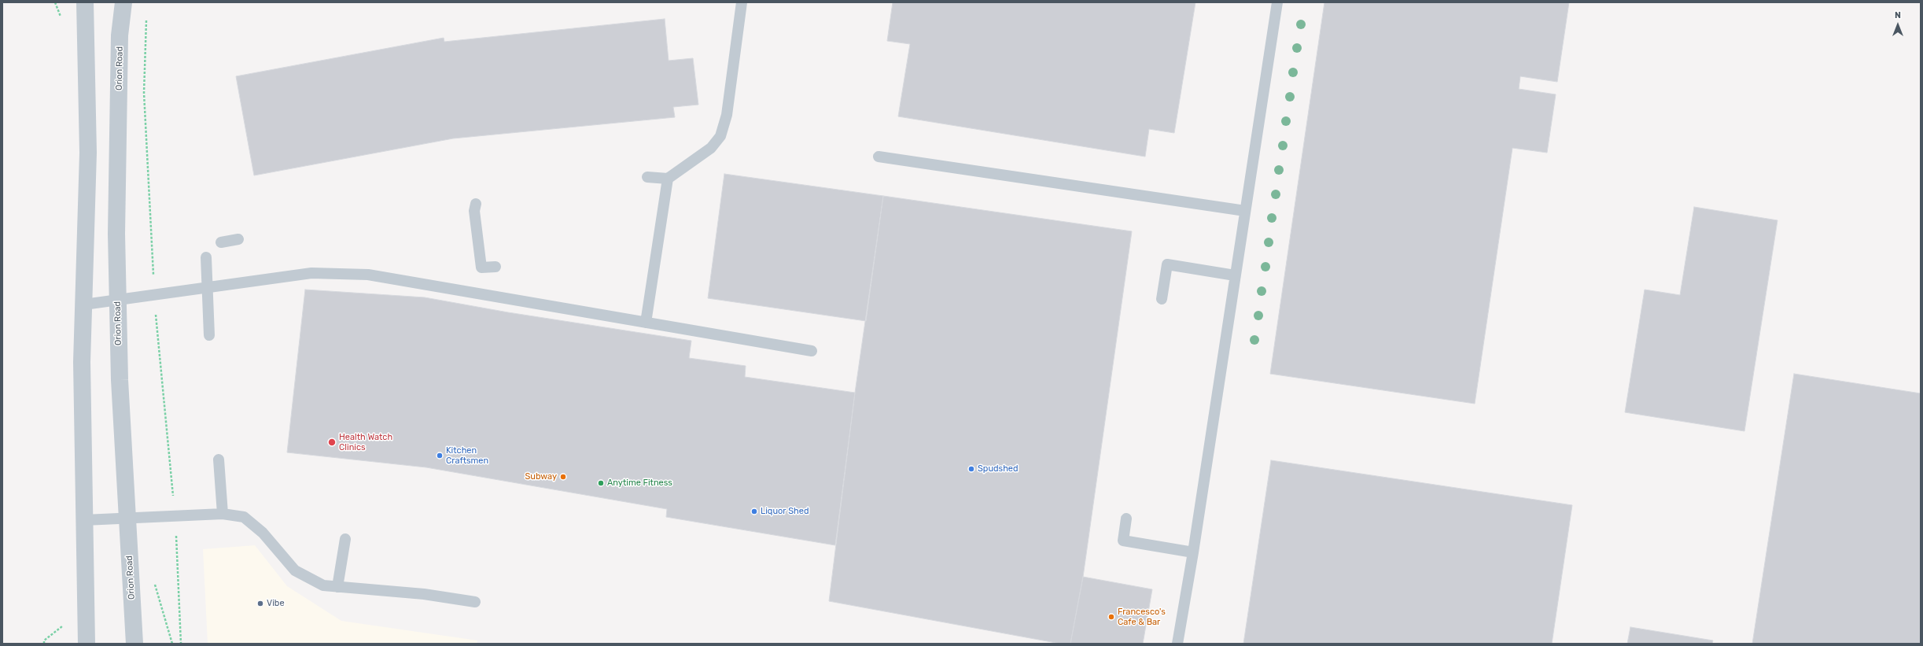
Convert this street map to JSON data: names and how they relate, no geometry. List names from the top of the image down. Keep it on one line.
{"streets":{"street":["Orion Road"]},"places":["Health Watch Clinics","Kitchen Craftsmen","Spudshed","Subway","Anytime Fitness","Liquor Shed","Vibe","Francesco's Cafe & Bar"],"north":"top"}
